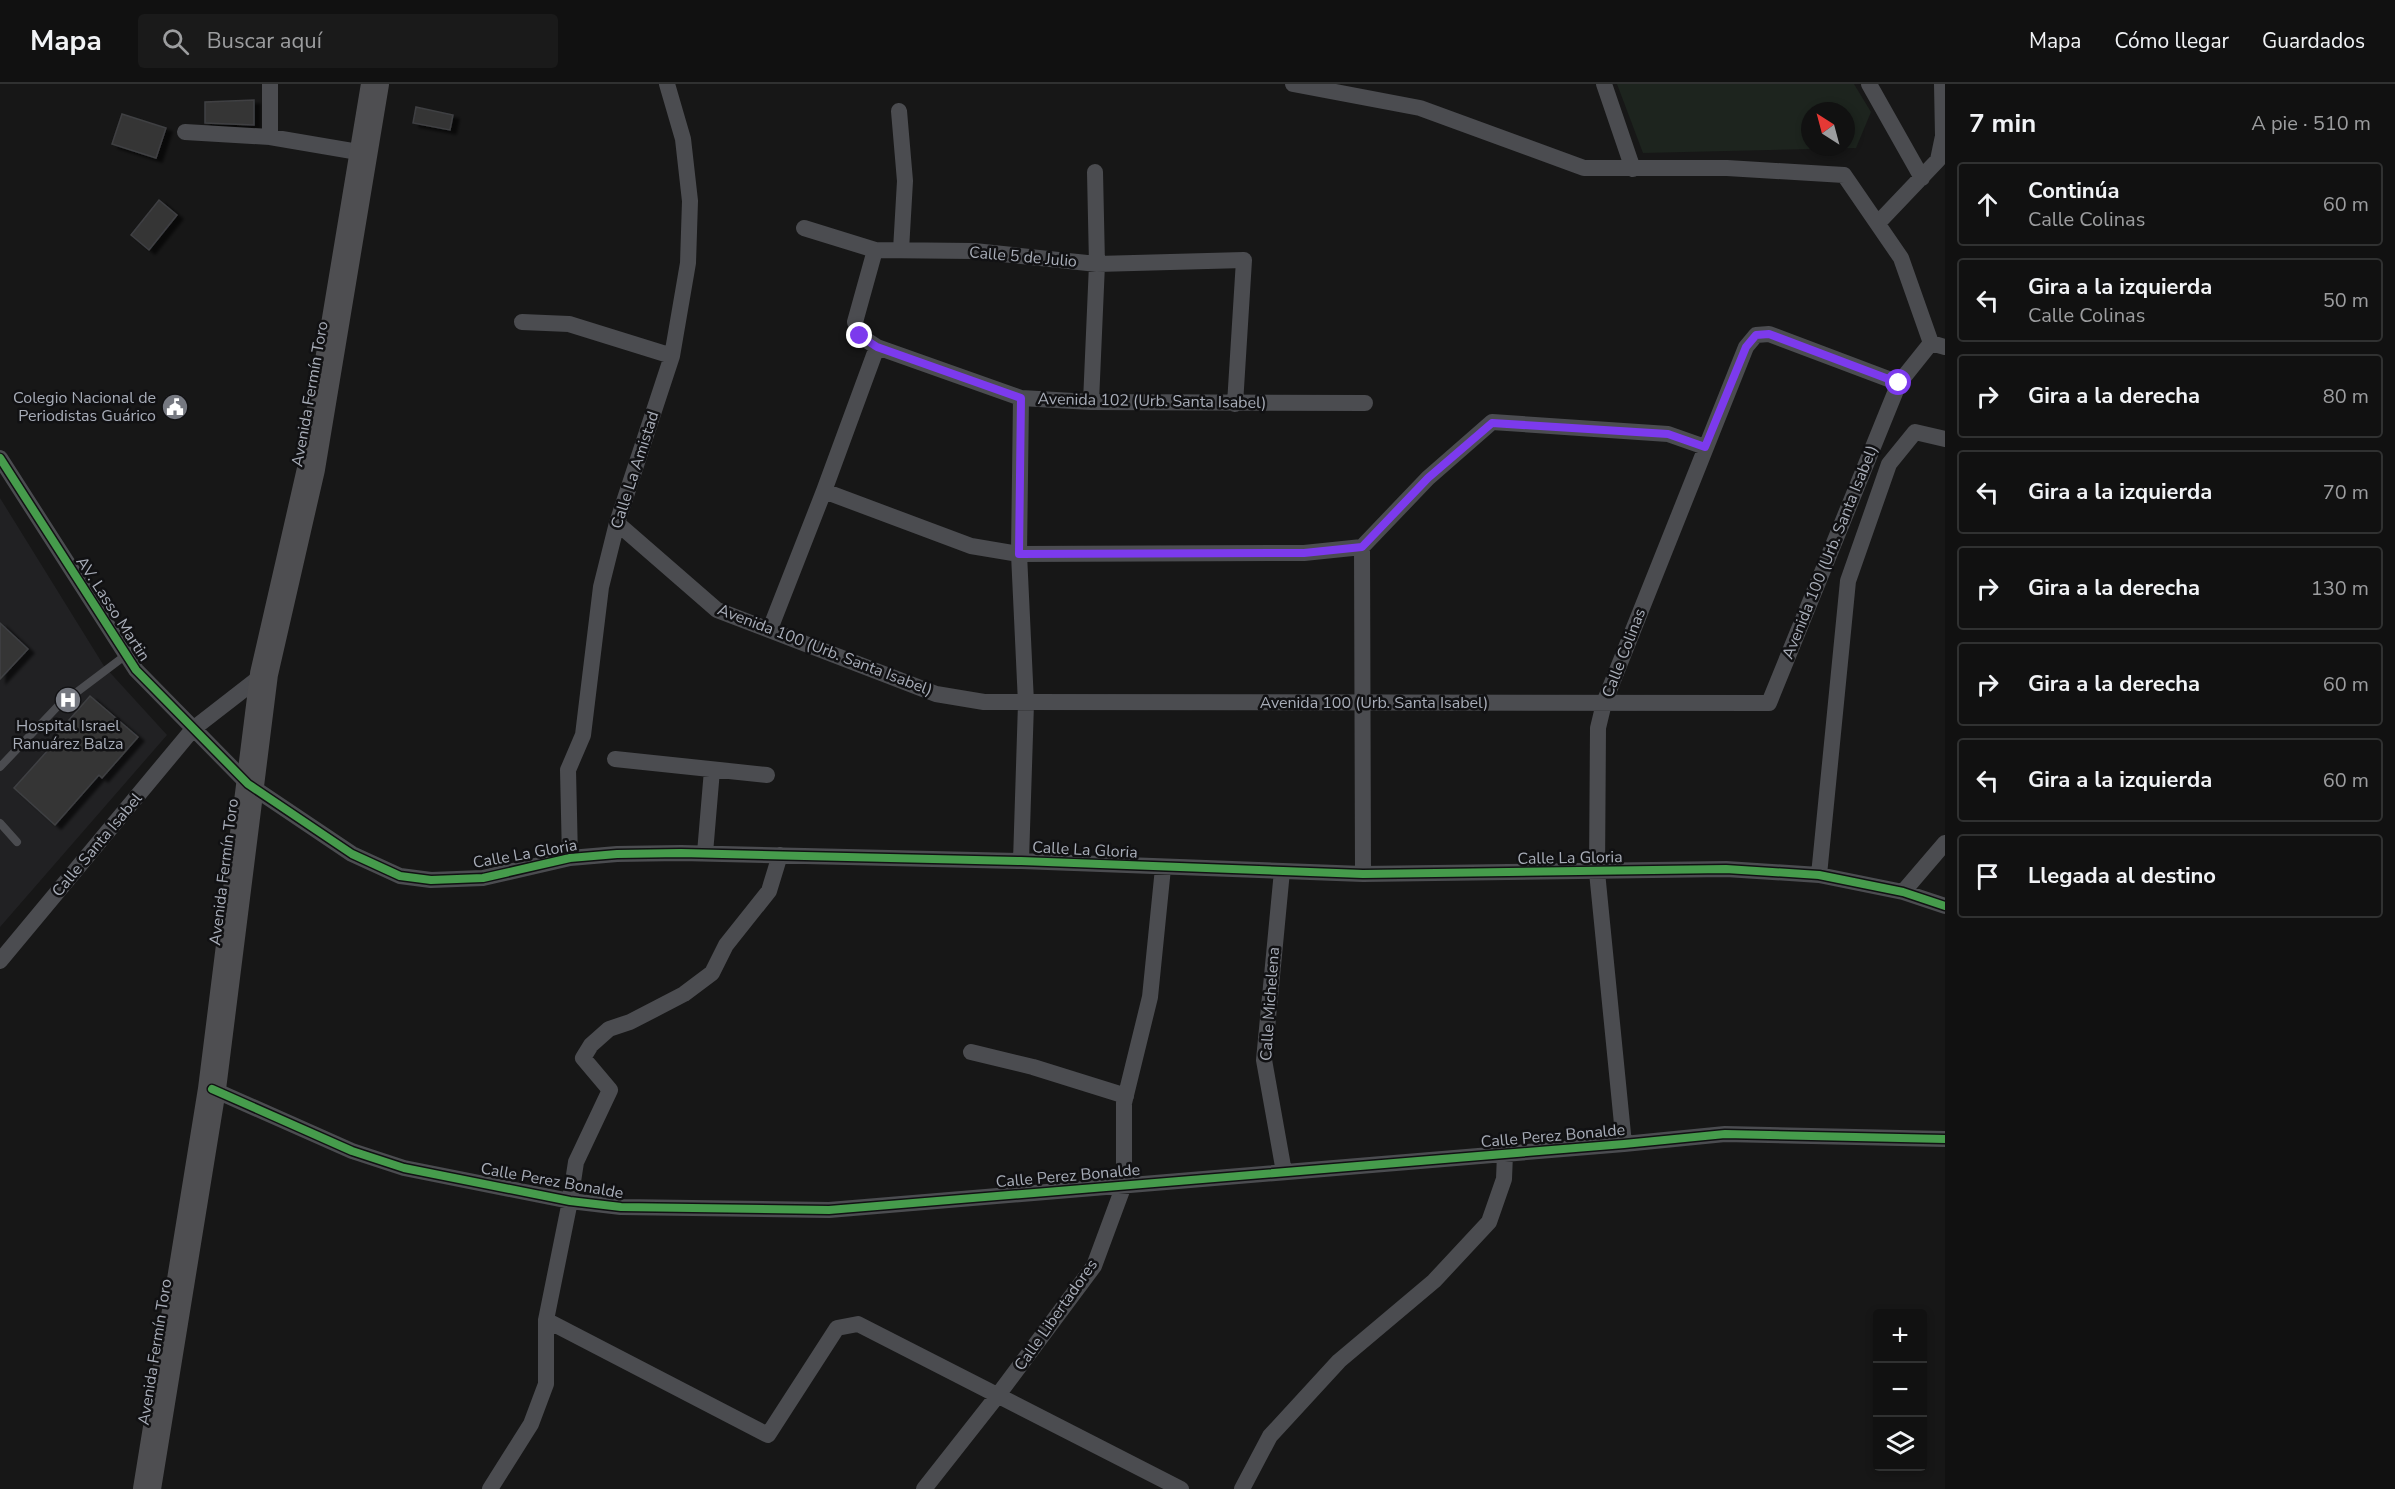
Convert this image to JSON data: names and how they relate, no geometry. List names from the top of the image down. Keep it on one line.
{"streets":{"highway":["Avenida Fermín Toro"],"street":["Calle 5 de Julio","Avenida 102 (Urb. Santa Isabel)","Calle La Amistad","Avenida 100 (Urb. Santa Isabel)","AV. Lasso Martin","Calle Colinas","Calle Santa Isabel","Calle La Gloria","Calle Michelena","Calle Perez Bonalde","Calle Libertadores"]},"crossings":[["Calle 5 de Julio","Avenida 102 (Urb. Santa Isabel)"],["Avenida Fermín Toro","AV. Lasso Martin"],["Avenida Fermín Toro","Calle Santa Isabel"],["Avenida Fermín Toro","Calle La Gloria"],["Avenida Fermín Toro","Calle Perez Bonalde"],["Calle La Amistad","Avenida 100 (Urb. Santa Isabel)"],["Calle La Amistad","Calle La Gloria"],["Avenida 100 (Urb. Santa Isabel)","Calle Colinas"],["AV. Lasso Martin","Calle Santa Isabel"],["AV. Lasso Martin","Calle La Gloria"],["Calle Colinas","Calle La Gloria"],["Calle Colinas","Calle Perez Bonalde"],["Calle La Gloria","Calle Michelena"],["Calle La Gloria","Calle Libertadores"],["Calle Michelena","Calle Perez Bonalde"],["Calle Perez Bonalde","Calle Libertadores"]],"places":{"public building":["Colegio Nacional de Periodistas Guárico"],"hospital":["Hospital Israel Ranuárez Balza"]},"north":"top left","page":{"header":"Mapa","search":"Buscar aquí","nav":["Mapa","Cómo llegar","Guardados"],"heading":["7 min","A pie · 510 m"],"list":[["Continúa","Calle Colinas","60 m"],["Gira a la izquierda","Calle Colinas","50 m"],["Gira a la derecha","80 m"],["Gira a la izquierda","70 m"],["Gira a la derecha","130 m"],["Gira a la derecha","60 m"],["Gira a la izquierda","60 m"],"Llegada al destino"],"map_buttons":["+","−"]}}
